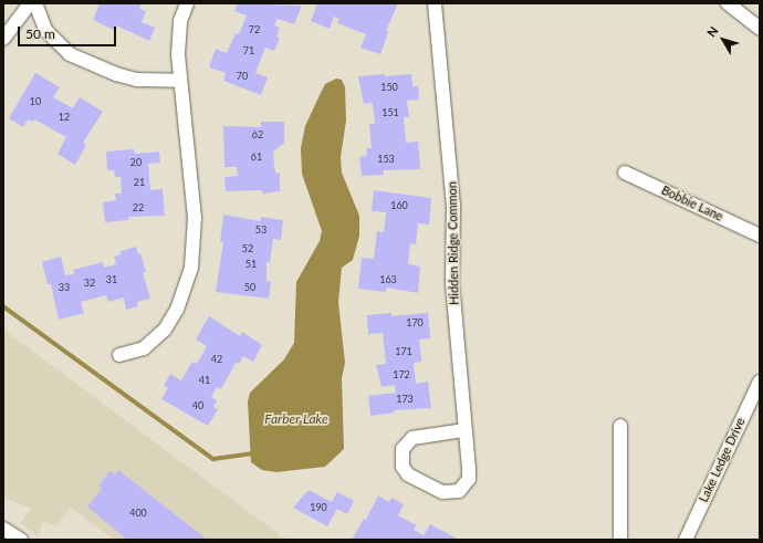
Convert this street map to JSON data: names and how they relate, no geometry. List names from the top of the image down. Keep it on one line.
{"streets":{"street":["Bobbie Lane","Hidden Ridge Common","Lake Ledge Drive"]},"water":["Farber Lake"],"house_numbers":["72","71","70","150","10","151","12","62","61","153","20","21","160","22","53","52","51","31","163","32","33","50","170","171","42","172","41","173","40","190","400"],"scale_bar":"50 m","north":"top left"}
